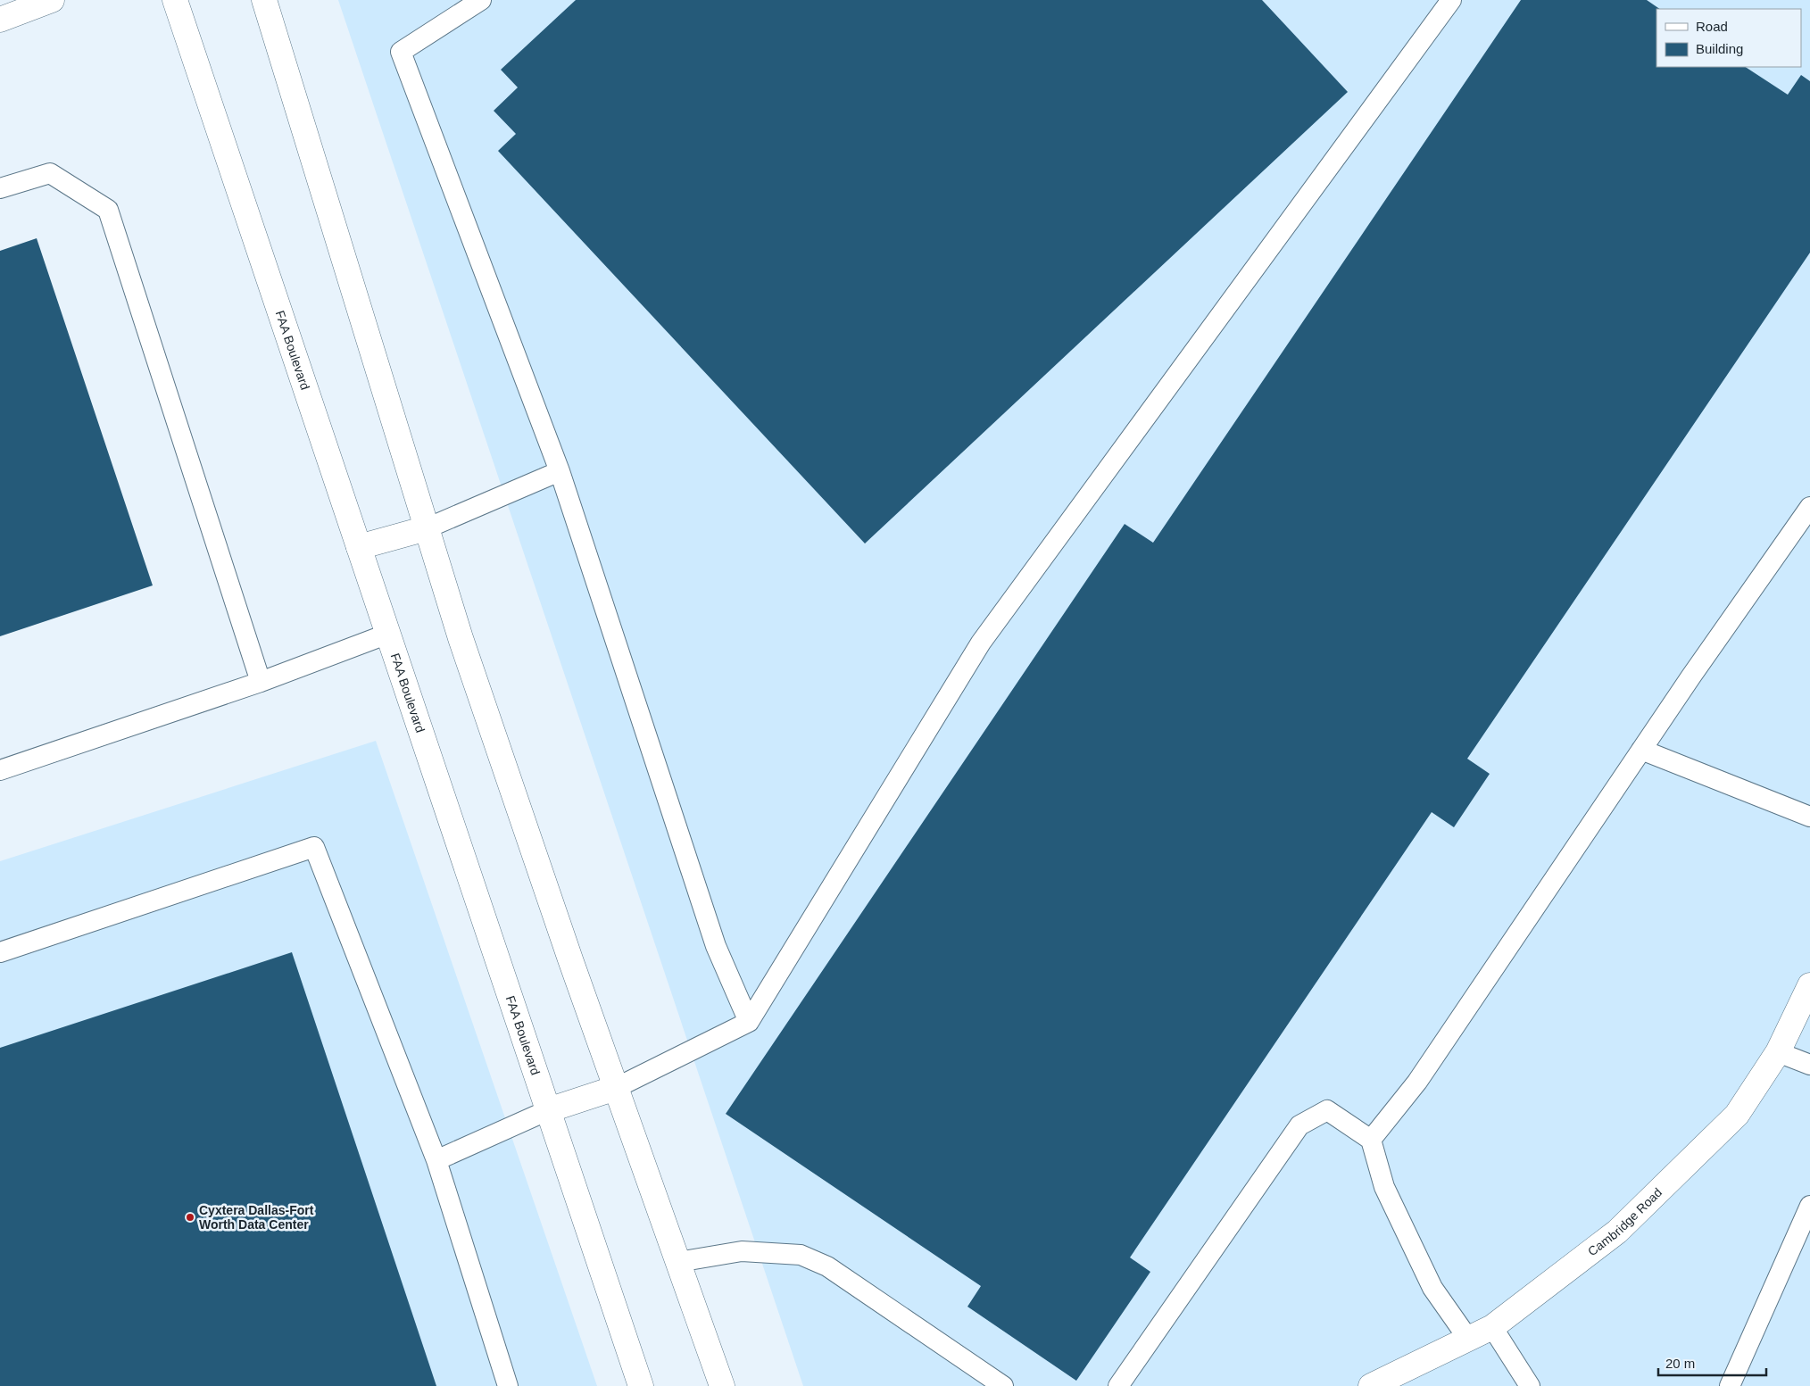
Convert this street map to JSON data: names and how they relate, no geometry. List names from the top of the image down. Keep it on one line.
{"streets":{"street":["FAA Boulevard","Cambridge Road"]},"places":["Cyxtera Dallas-Fort Worth Data Center"],"legend":["Road","Building"],"scale_bar":"20 m"}
